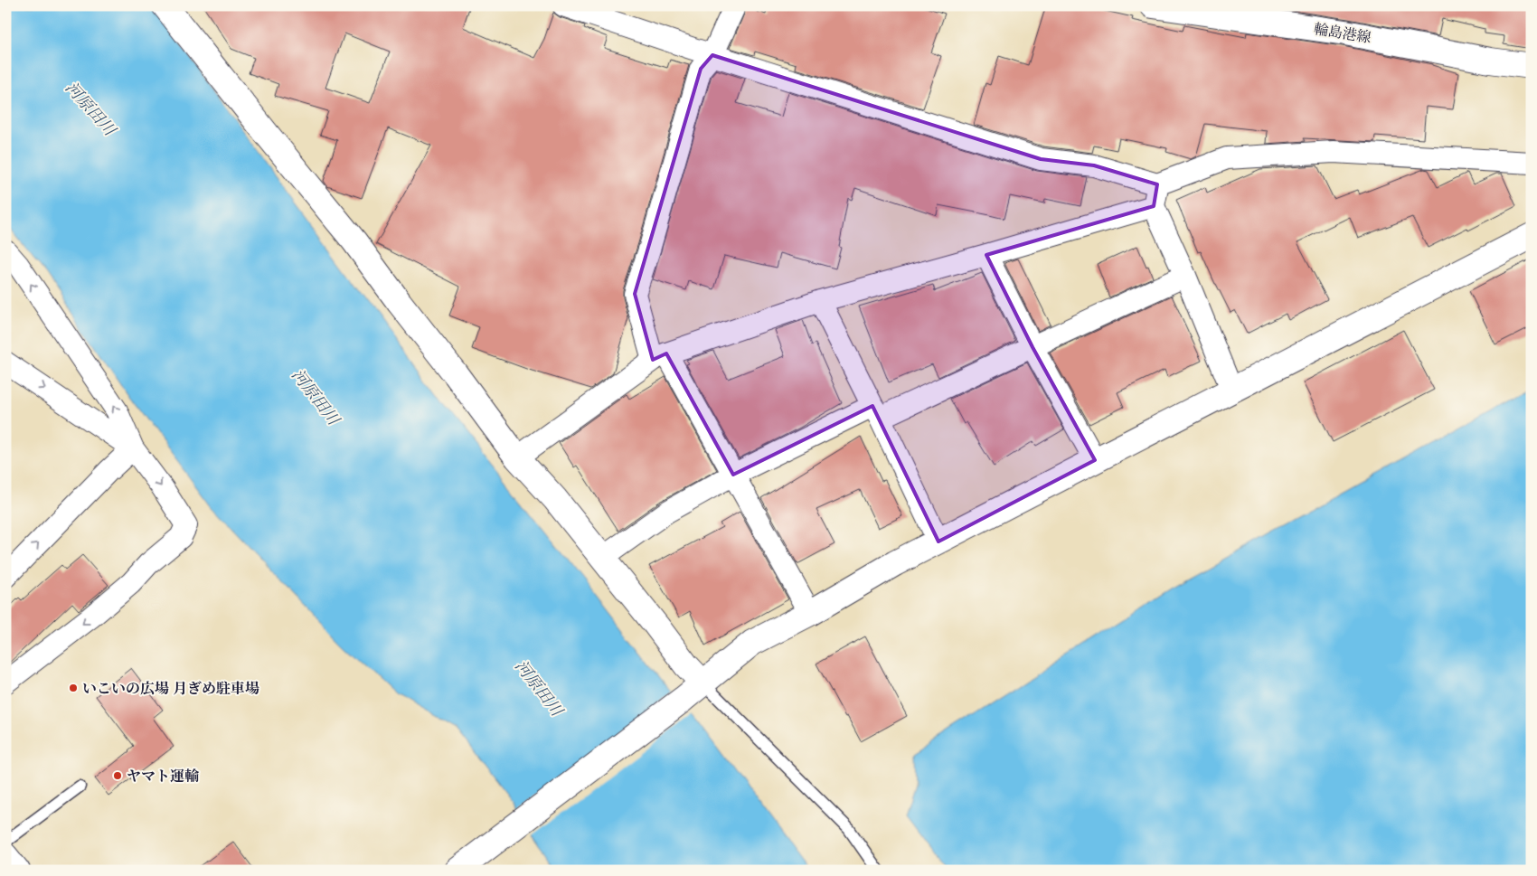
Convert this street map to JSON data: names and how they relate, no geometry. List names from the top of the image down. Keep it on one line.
{"streets":{"street":["輪島港線"]},"water":["河原田川"],"places":["いこいの広場 月ぎめ駐車場","ヤマト運輸"]}
